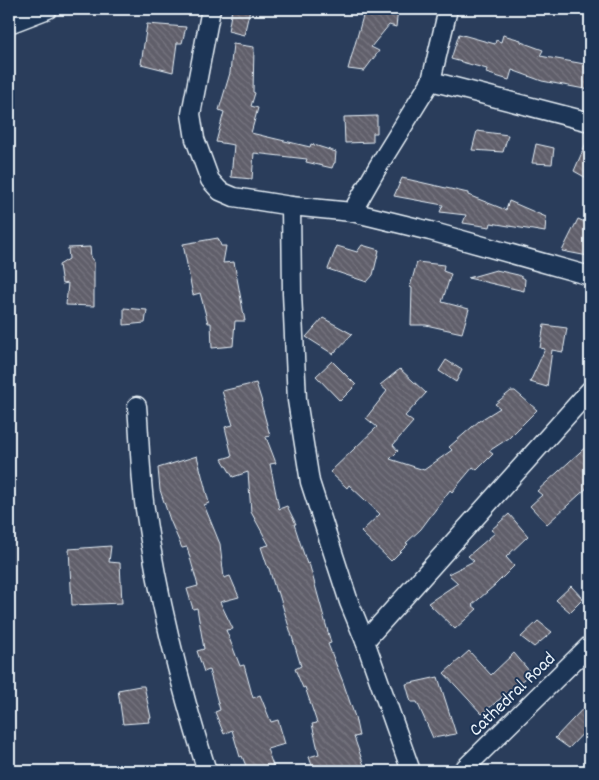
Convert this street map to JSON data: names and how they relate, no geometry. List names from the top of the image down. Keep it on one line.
{"streets":{"street":["Cathedral Road"]}}
